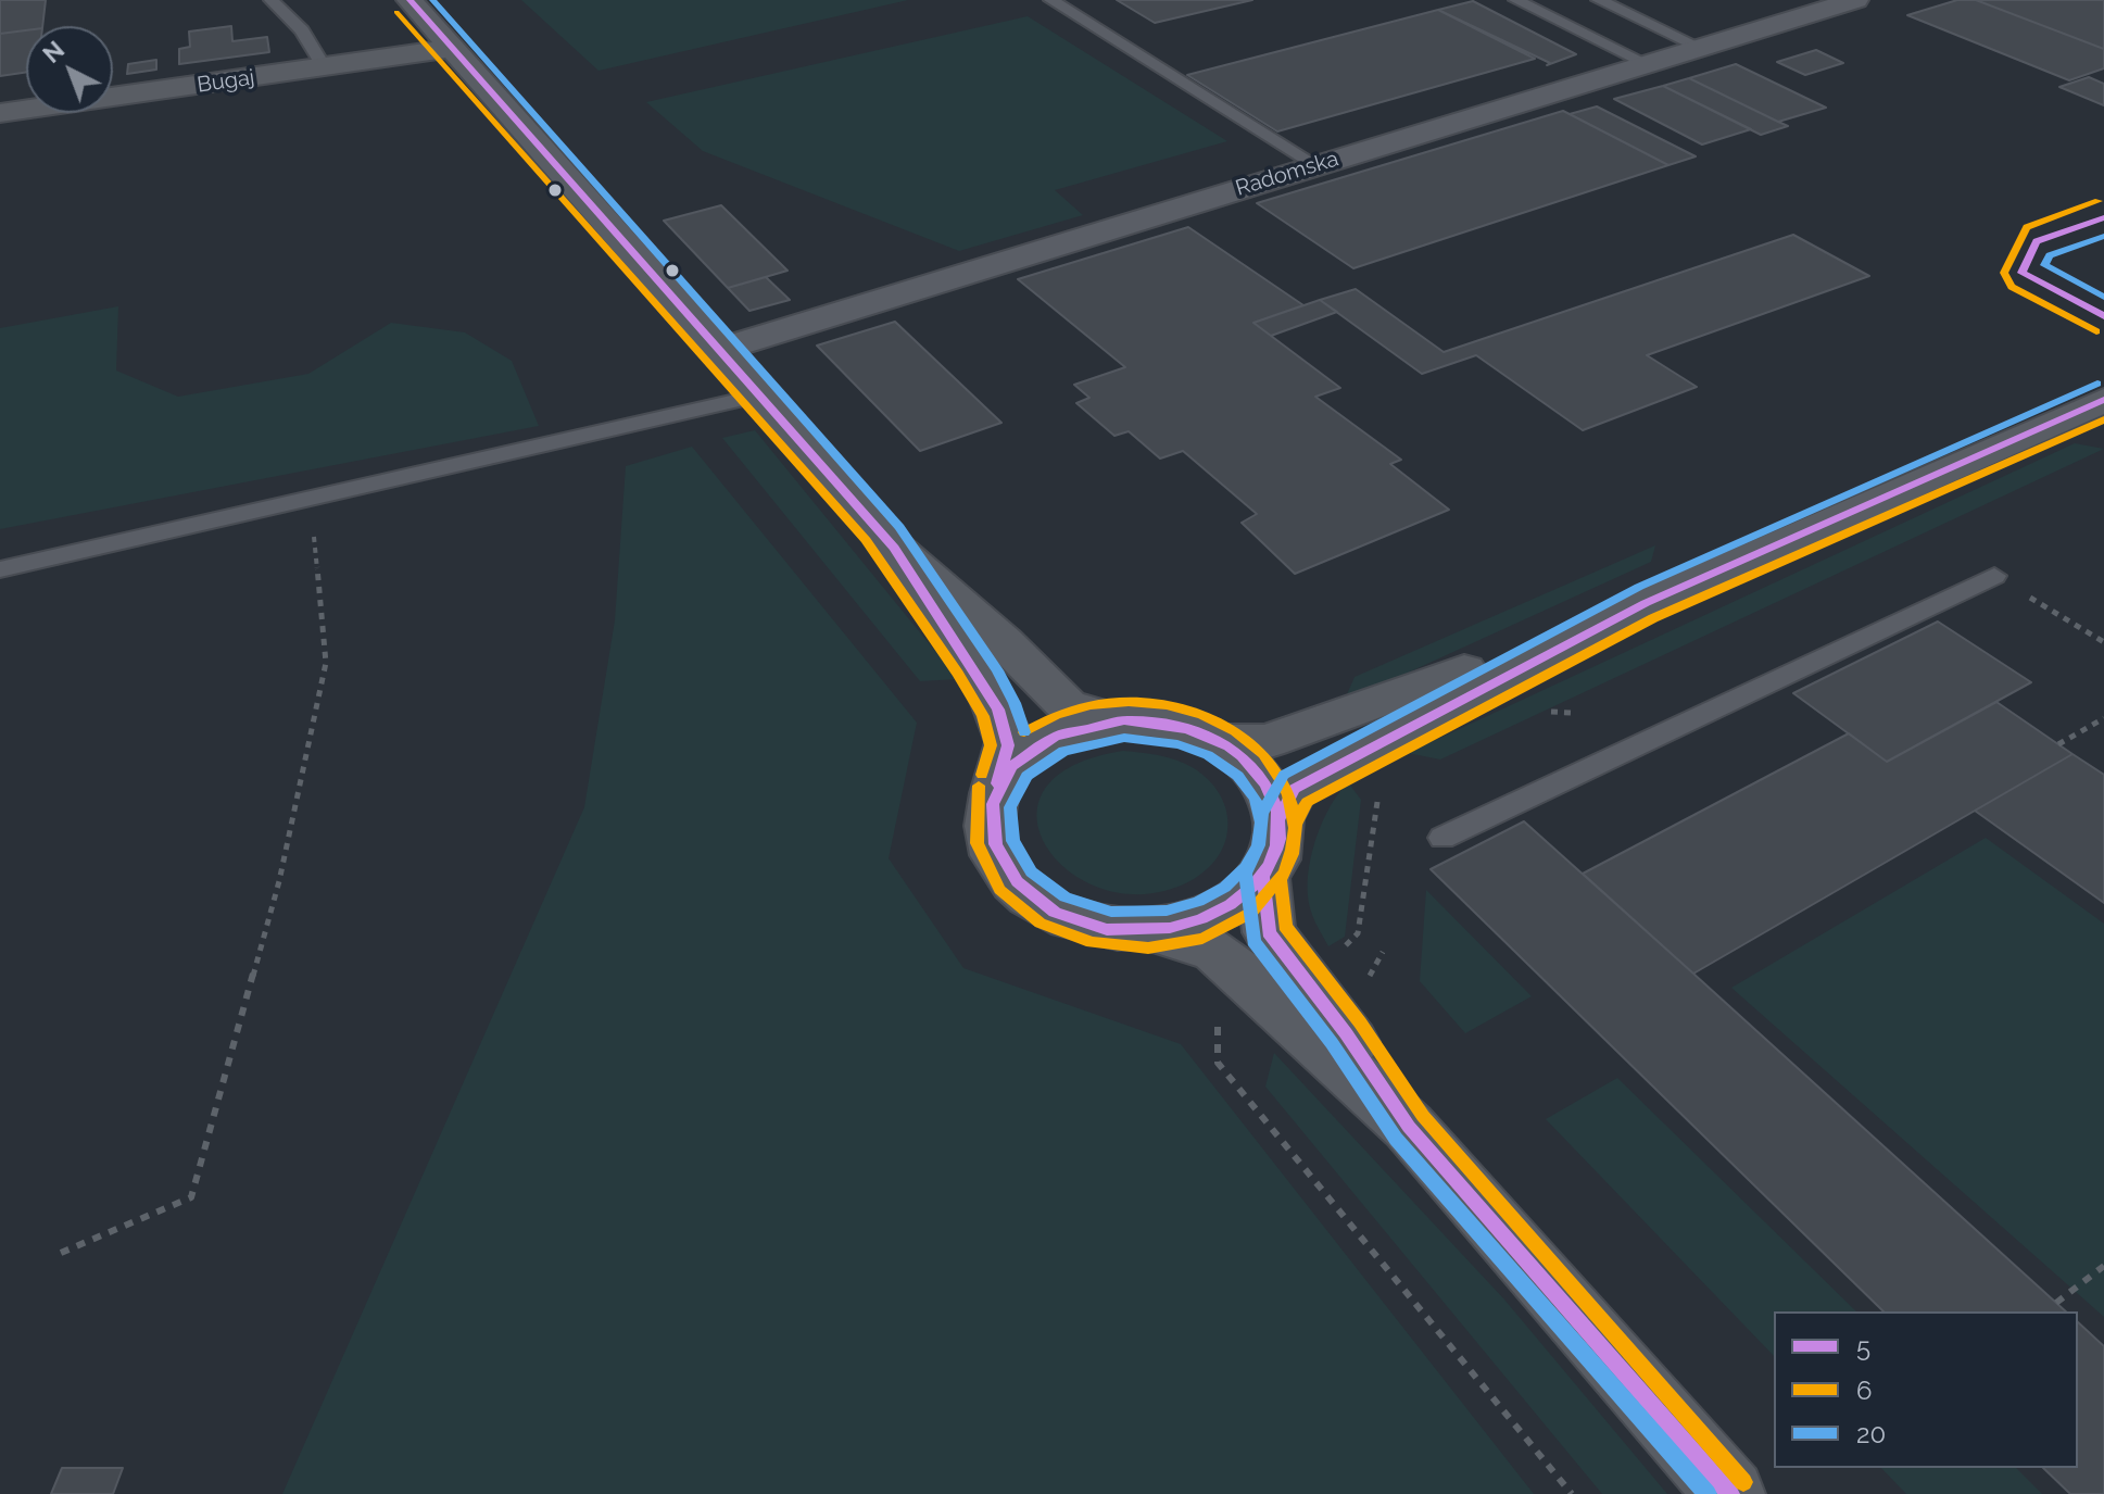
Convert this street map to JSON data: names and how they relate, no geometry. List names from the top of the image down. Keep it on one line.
{"streets":{"street":["Bugaj","Radomska"]},"lines":["transit line 5","transit line 20","transit line 6"],"legend":["5","6","20"],"north":"top left"}
